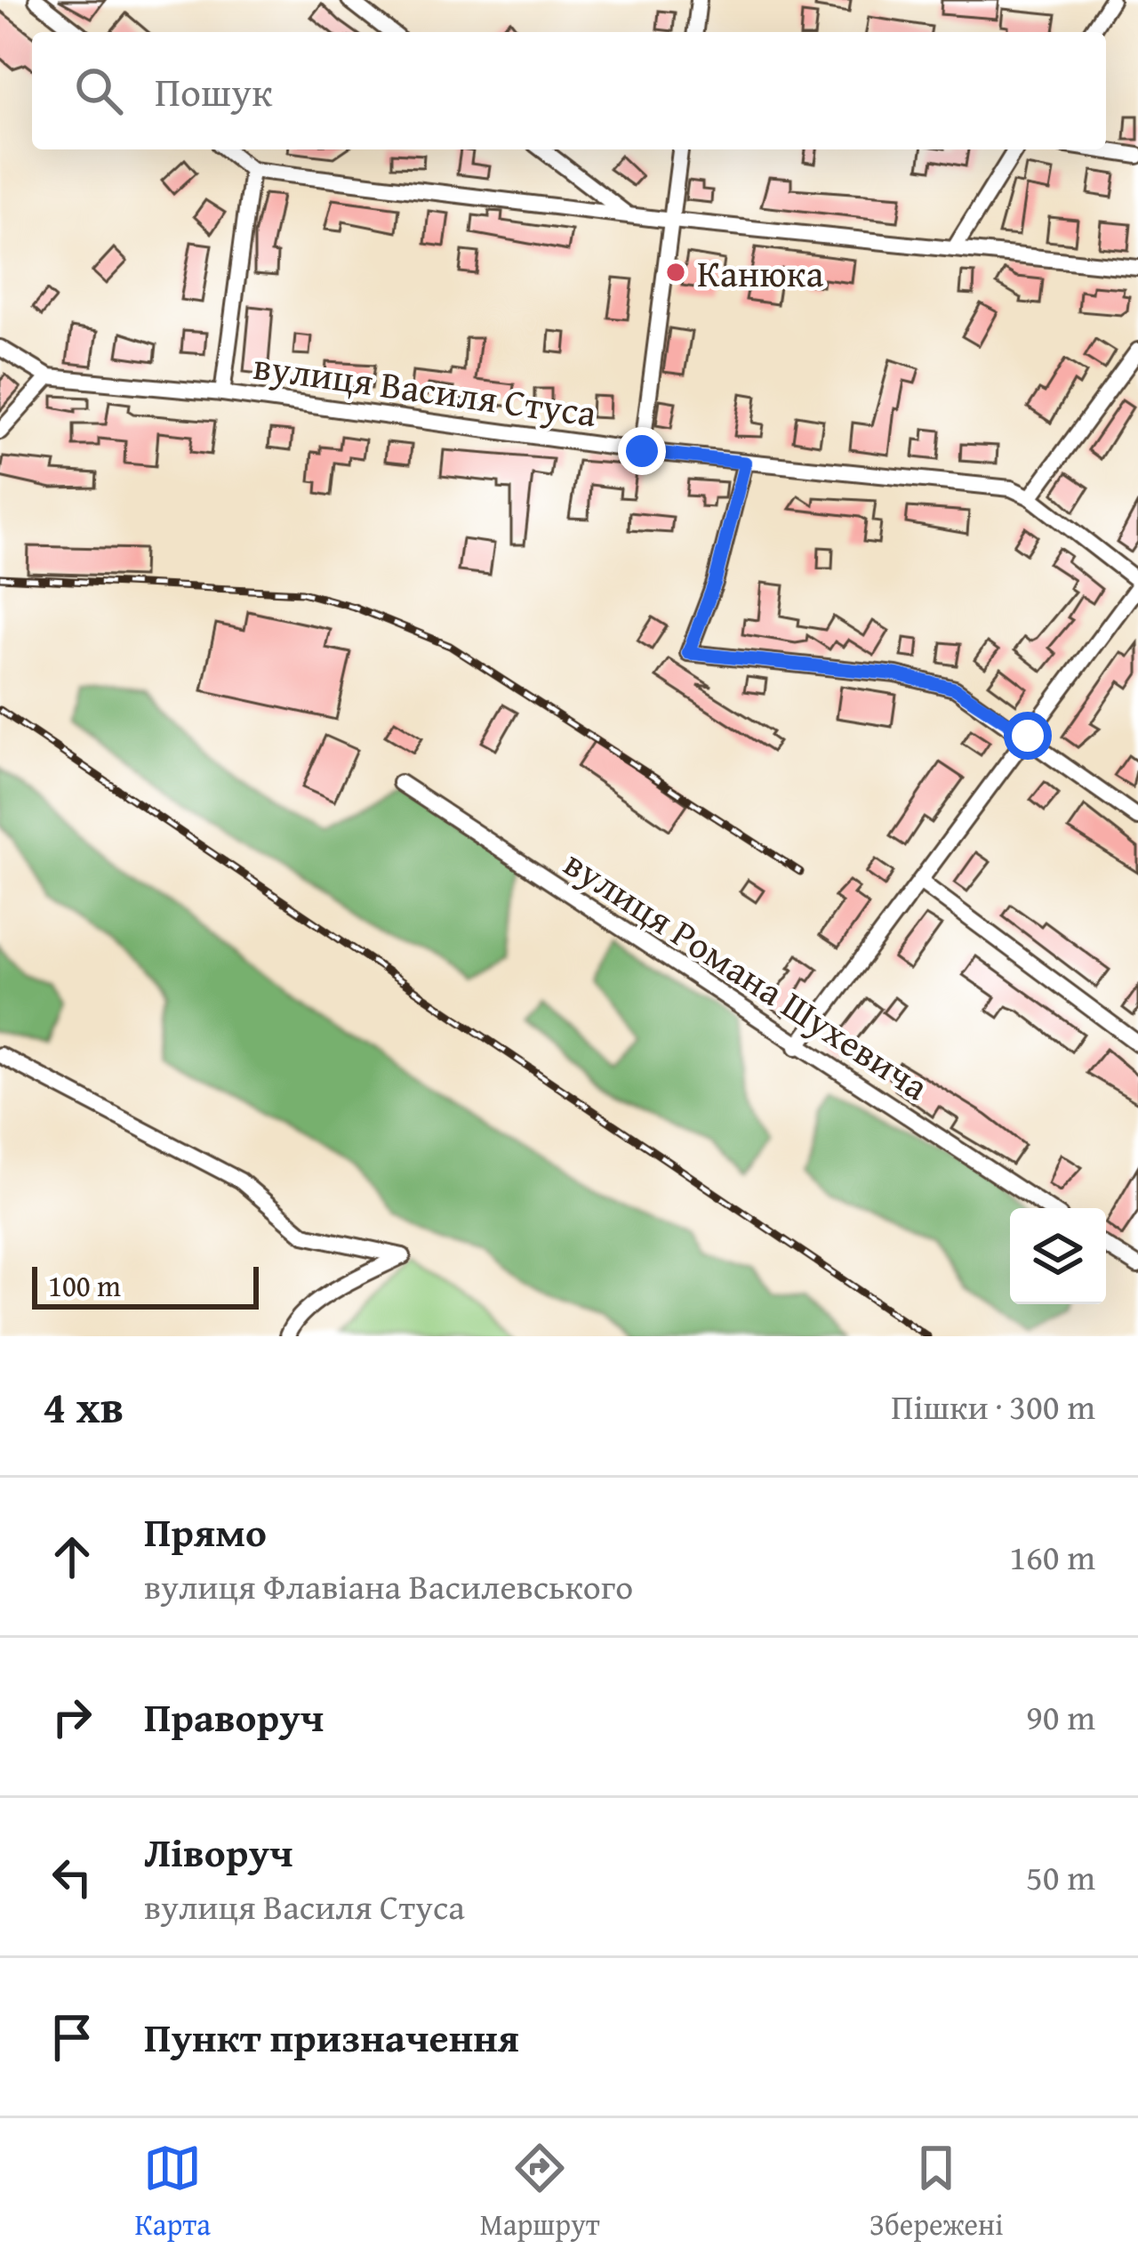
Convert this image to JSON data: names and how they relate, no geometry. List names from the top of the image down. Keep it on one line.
{"streets":{"street":["вулиця Василя Стуса","вулиця Романа Шухевича"]},"places":["Канюка"],"scale_bar":"100 m","page":{"search":"Пошук","scale":"100 m","heading":["4 хв","Пішки · 300 m"],"list":[["Прямо","вулиця Флавіана Василевського","160 m"],["Праворуч","90 m"],["Ліворуч","вулиця Василя Стуса","50 m"],"Пункт призначення"],"nav":["Карта","Маршрут","Збережені"]}}
